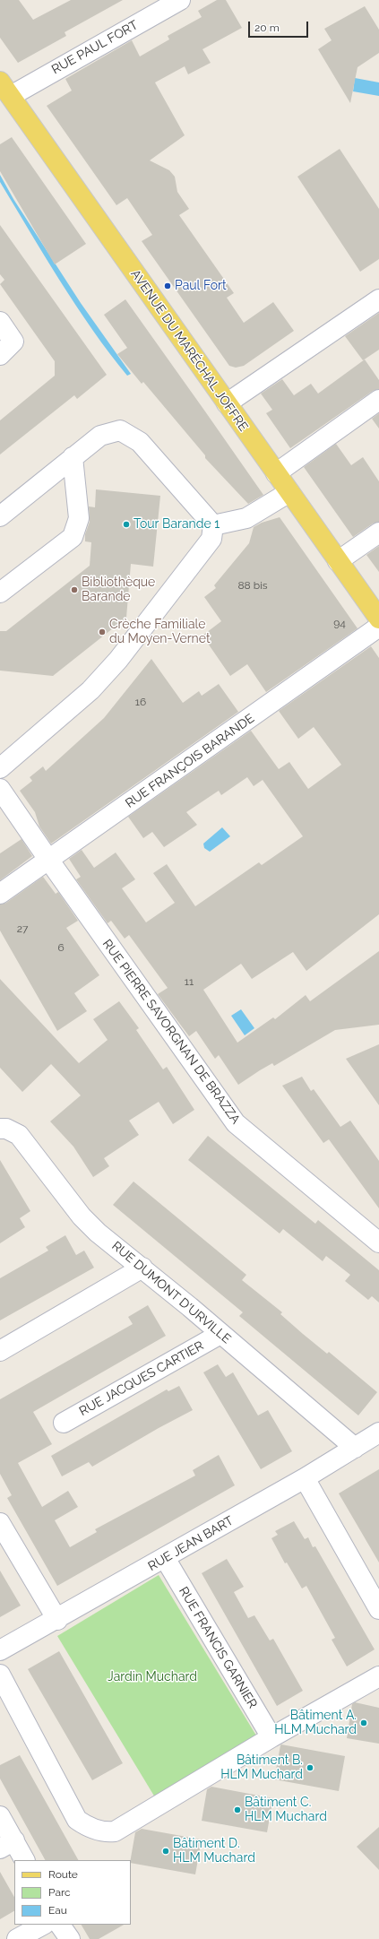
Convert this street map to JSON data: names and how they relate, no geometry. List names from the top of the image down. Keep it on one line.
{"streets":{"main road":["AVENUE DU MARÉCHAL JOFFRE"],"street":["RUE PAUL FORT","RUE FRANÇOIS BARANDE","RUE PIERRE SAVORGNAN DE BRAZZA","RUE DUMONT D'URVILLE","RUE JACQUES CARTIER","RUE JEAN BART","RUE FRANCIS GARNIER"]},"crossings":[["RUE PAUL FORT","AVENUE DU MARÉCHAL JOFFRE"],["RUE FRANÇOIS BARANDE","RUE PIERRE SAVORGNAN DE BRAZZA"],["RUE DUMONT D'URVILLE","RUE JACQUES CARTIER"],["RUE DUMONT D'URVILLE","RUE JEAN BART"],["RUE JEAN BART","RUE FRANCIS GARNIER"]],"parks":["Jardin Muchard"],"places":["Paul Fort","Tour Barande 1","Bibliothèque Barande","Crèche Familiale du Moyen-Vernet","Bâtiment A. HLM Muchard","Bâtiment B. HLM Muchard","Bâtiment C. HLM Muchard","Bâtiment D. HLM Muchard"],"house_numbers":["88 bis","94","16","27","6","11"],"legend":["Route","Parc","Eau"],"scale_bar":"20 m"}
